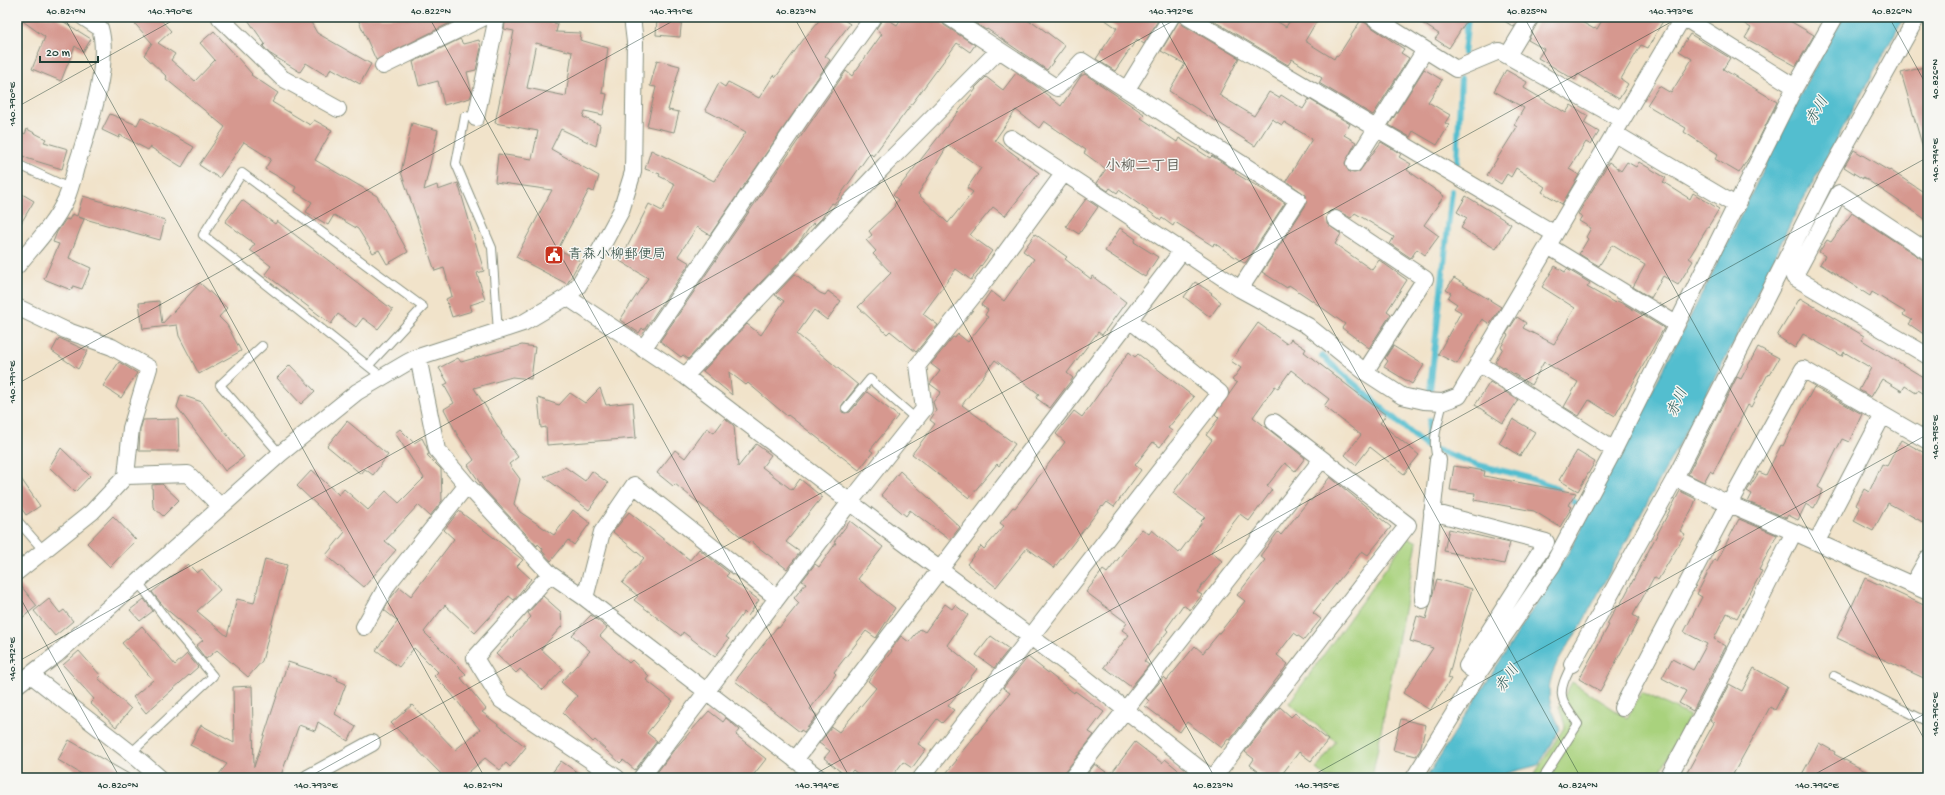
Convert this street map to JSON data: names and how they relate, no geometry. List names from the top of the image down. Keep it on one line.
{"districts":["小柳二丁目"],"water":["赤川"],"places":{"public building":["青森小柳郵便局"]},"scale_bar":"20 m","coordinates":["40.821°N","140.790°E","40.822°N","140.791°E","40.823°N","140.792°E","40.825°N","140.793°E","40.826°N","140.794°E","140.795°E","140.796°E","40.820°N","40.824°N"]}
